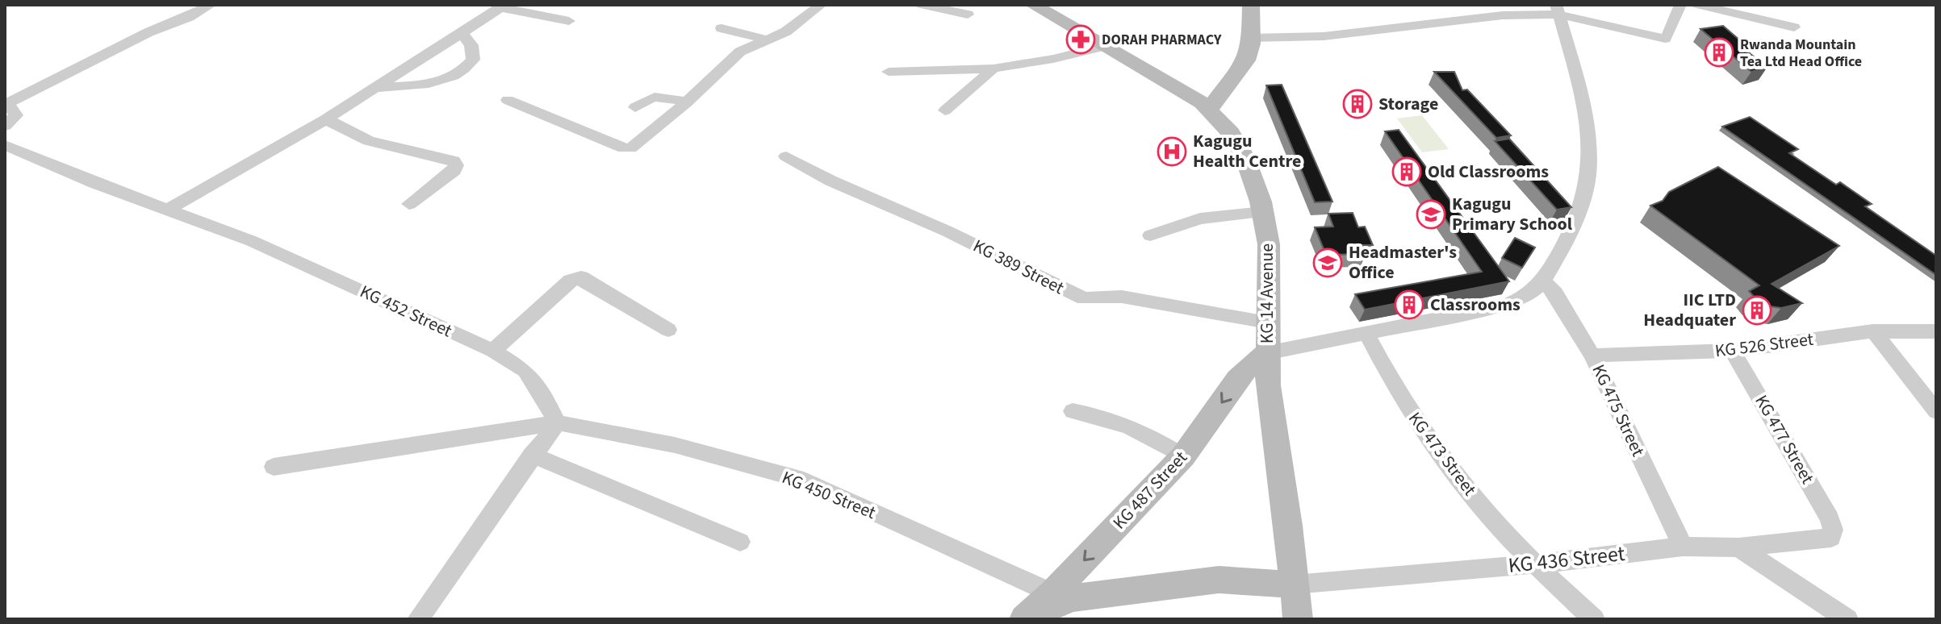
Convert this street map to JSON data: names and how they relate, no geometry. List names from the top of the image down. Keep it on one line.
{"streets":{"main road":["KG 14 Avenue","KG 487 Street"],"street":["KG 389 Street","KG 452 Street","KG 526 Street","KG 475 Street","KG 477 Street","KG 473 Street","KG 450 Street","KG 436 Street"]},"crossings":[["KG 389 Street","KG 14 Avenue"],["KG 14 Avenue","KG 487 Street"],["KG 14 Avenue","KG 436 Street"],["KG 452 Street","KG 450 Street"],["KG 526 Street","KG 475 Street"],["KG 526 Street","KG 477 Street"],["KG 475 Street","KG 436 Street"],["KG 477 Street","KG 436 Street"],["KG 473 Street","KG 436 Street"],["KG 487 Street","KG 450 Street"]],"one_way":["KG 487 Street"],"places":{"pharmacy":["DORAH PHARMACY"],"building":["Rwanda Mountain Tea Ltd Head Office","Storage","Old Classrooms","Classrooms","IIC LTD Headquater"],"hospital":["Kagugu Health Centre"],"school or university":["Kagugu Primary School","Headmaster's Office"]}}
